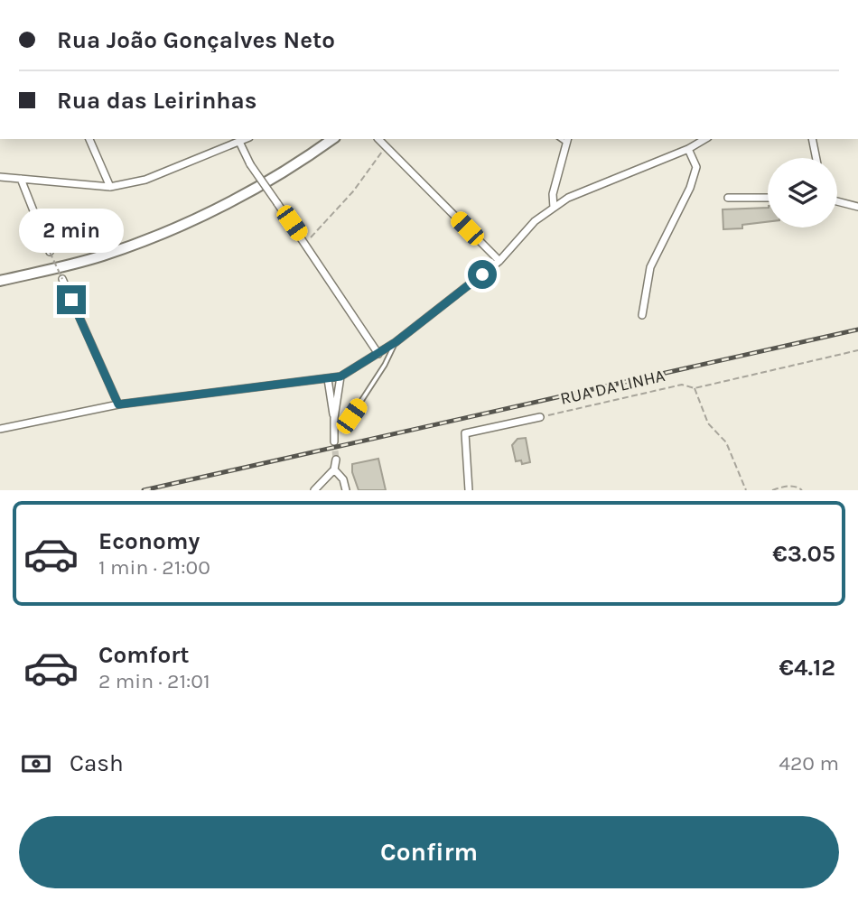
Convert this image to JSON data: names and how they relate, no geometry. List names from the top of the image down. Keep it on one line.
{"streets":{"street":["RUA DA LINHA"]},"page":{"banner":["Rua João Gonçalves Neto","Rua das Leirinhas"],"bubble":"2 min","list":[{"name":"Economy","note":"1 min · 21:00","value":"€3.05"},{"name":"Comfort","note":"2 min · 21:01","value":"€4.12"}],"pay":["Cash","420 m"],"buttons":"Confirm"}}
